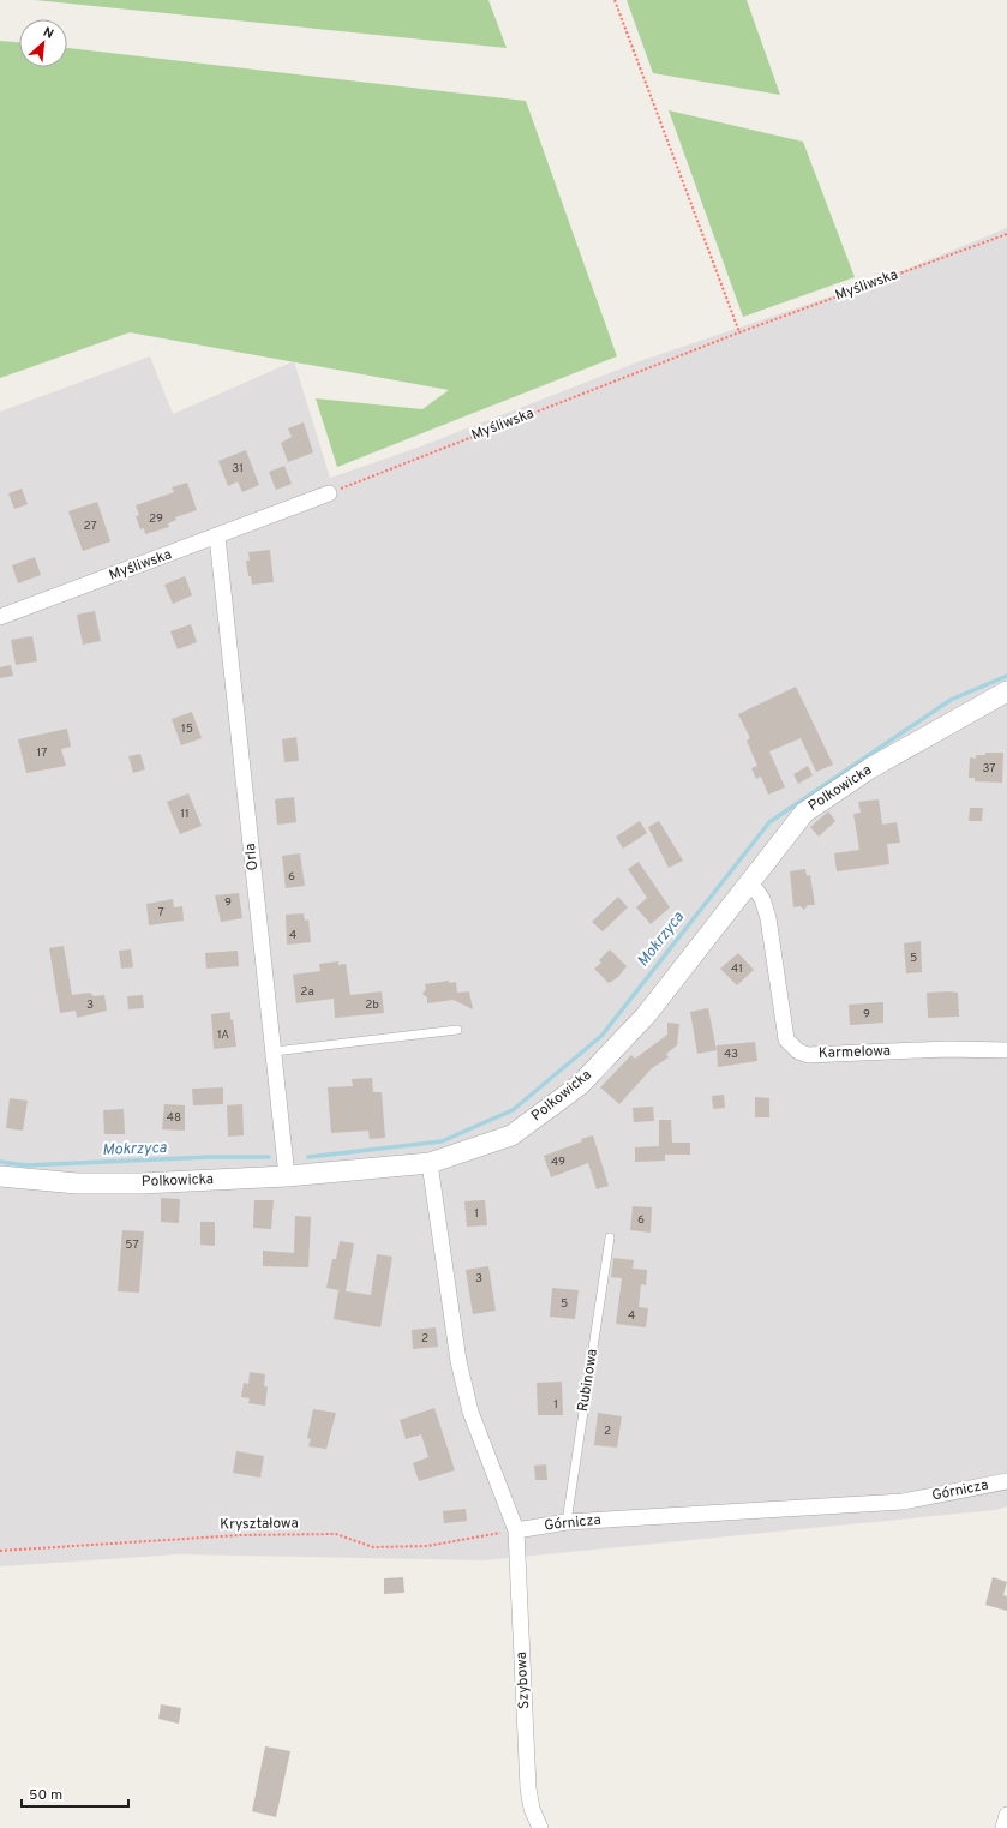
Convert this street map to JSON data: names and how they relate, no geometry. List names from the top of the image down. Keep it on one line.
{"streets":{"street":["Myśliwska","Polkowicka","Orla","Karmelowa","Górnicza","Szybowa"],"lane":["Rubinowa"],"path":["Kryształowa"]},"crossings":[["Myśliwska","Orla"],["Polkowicka","Orla"],["Polkowicka","Karmelowa"],["Rubinowa","Górnicza"],["Górnicza","Kryształowa"],["Górnicza","Szybowa"],["Kryształowa","Szybowa"]],"water":["Mokrzyca"],"house_numbers":["31","29","27","15","17","37","11","6","9","7","4","5","41","2a","3","2b","9","1A","43","48","49","1","6","57","3","5","4","2","1","2"],"scale_bar":"50 m","north":"top right"}
